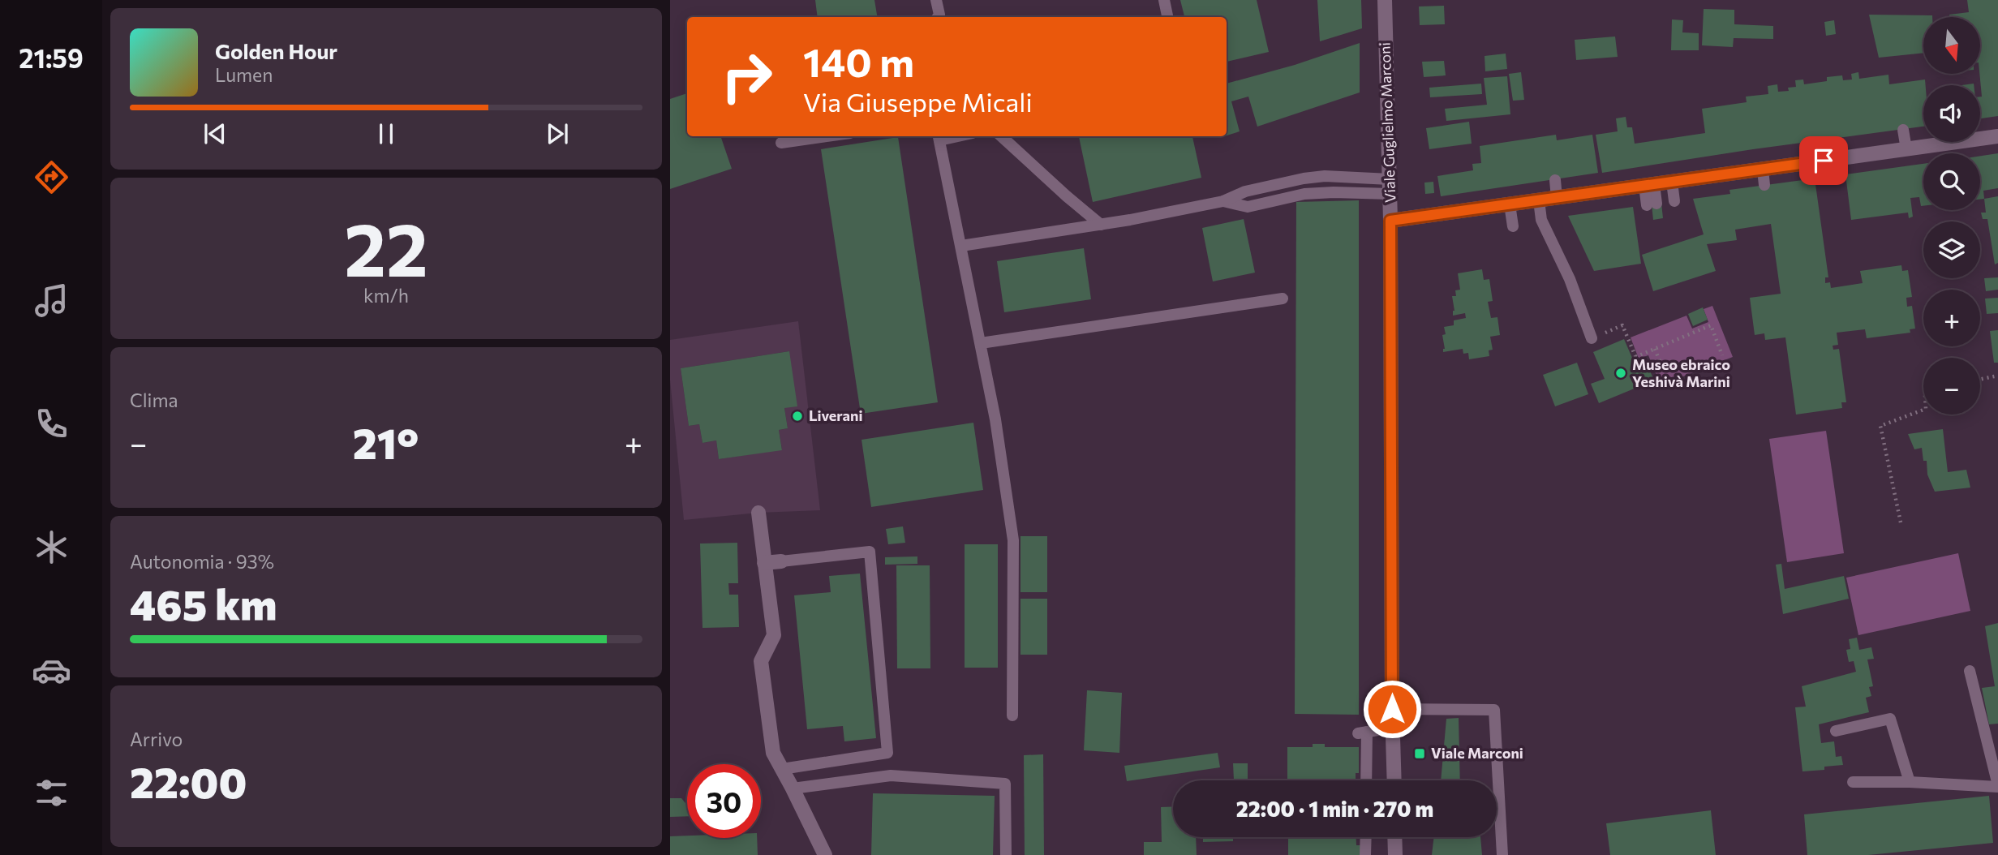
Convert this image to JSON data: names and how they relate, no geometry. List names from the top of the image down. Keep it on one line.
{"streets":{"street":["Viale Guglielmo Marconi"]},"places":{"other":["Museo ebraico Yeshivà Marini","Liverani"],"transit":["Viale Marconi"]},"north":"bottom","page":{"tabs":"21:59","map_buttons":["+","−"],"turn":["140 m","Via Giuseppe Micali"],"song":["Golden Hour","Lumen"],"tile":[["22","km/h"],"Clima",["Autonomia · 93%","465 km"],["Arrivo","22:00"]],"heat":["−","21°","+"],"limit":"30","trip":"22:00 · 1 min · 270 m"}}
